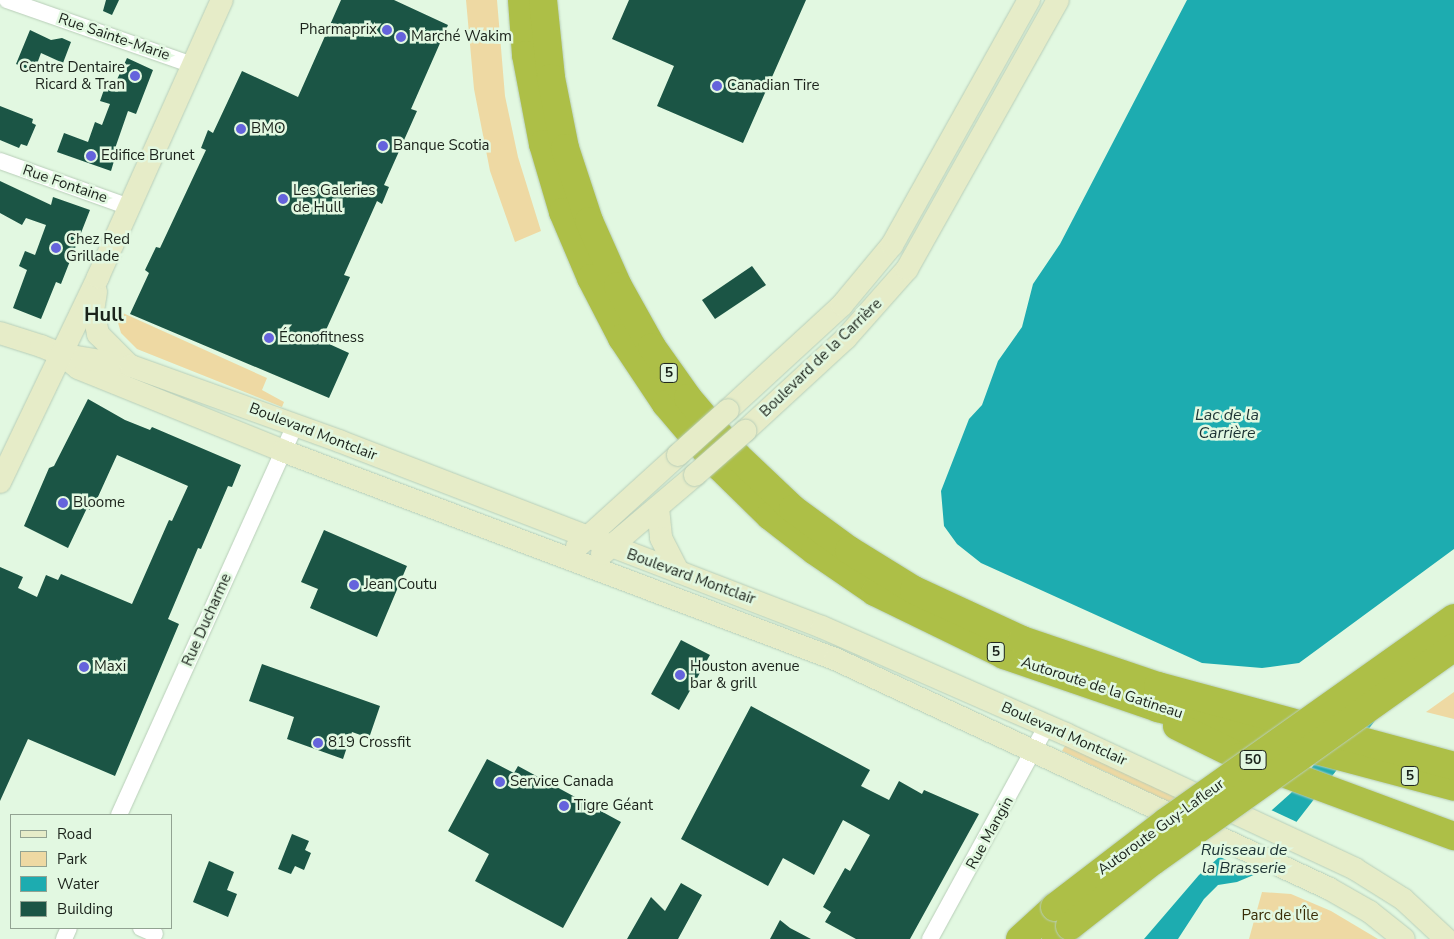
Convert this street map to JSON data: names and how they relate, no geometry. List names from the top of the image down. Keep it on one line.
{"streets":{"highway":["5","Autoroute de la Gatineau","50","Autoroute Guy-Lafleur"],"main road":["Boulevard de la Carrière","Boulevard Montclair"],"street":["Rue Sainte-Marie","Rue Fontaine","Rue Ducharme","Rue Mangin"]},"crossings":[["Boulevard de la Carrière","Boulevard Montclair"],["Boulevard Montclair","Rue Ducharme"],["Boulevard Montclair","Rue Mangin"]],"districts":["Hull"],"water":["Lac de la Carrière","Ruisseau de la Brasserie"],"parks":["Parc de l'Île"],"places":["Pharmaprix","Marché Wakim","Centre Dentaire Ricard & Tran","Canadian Tire","BMO","Banque Scotia","Edifice Brunet","Les Galeries de Hull","Chez Red Grillade","Éconofitness","Bloome","Jean Coutu","Maxi","Houston avenue bar & grill","819 Crossfit","Service Canada","Tigre Géant"],"legend":["Road","Park","Water","Building"]}
